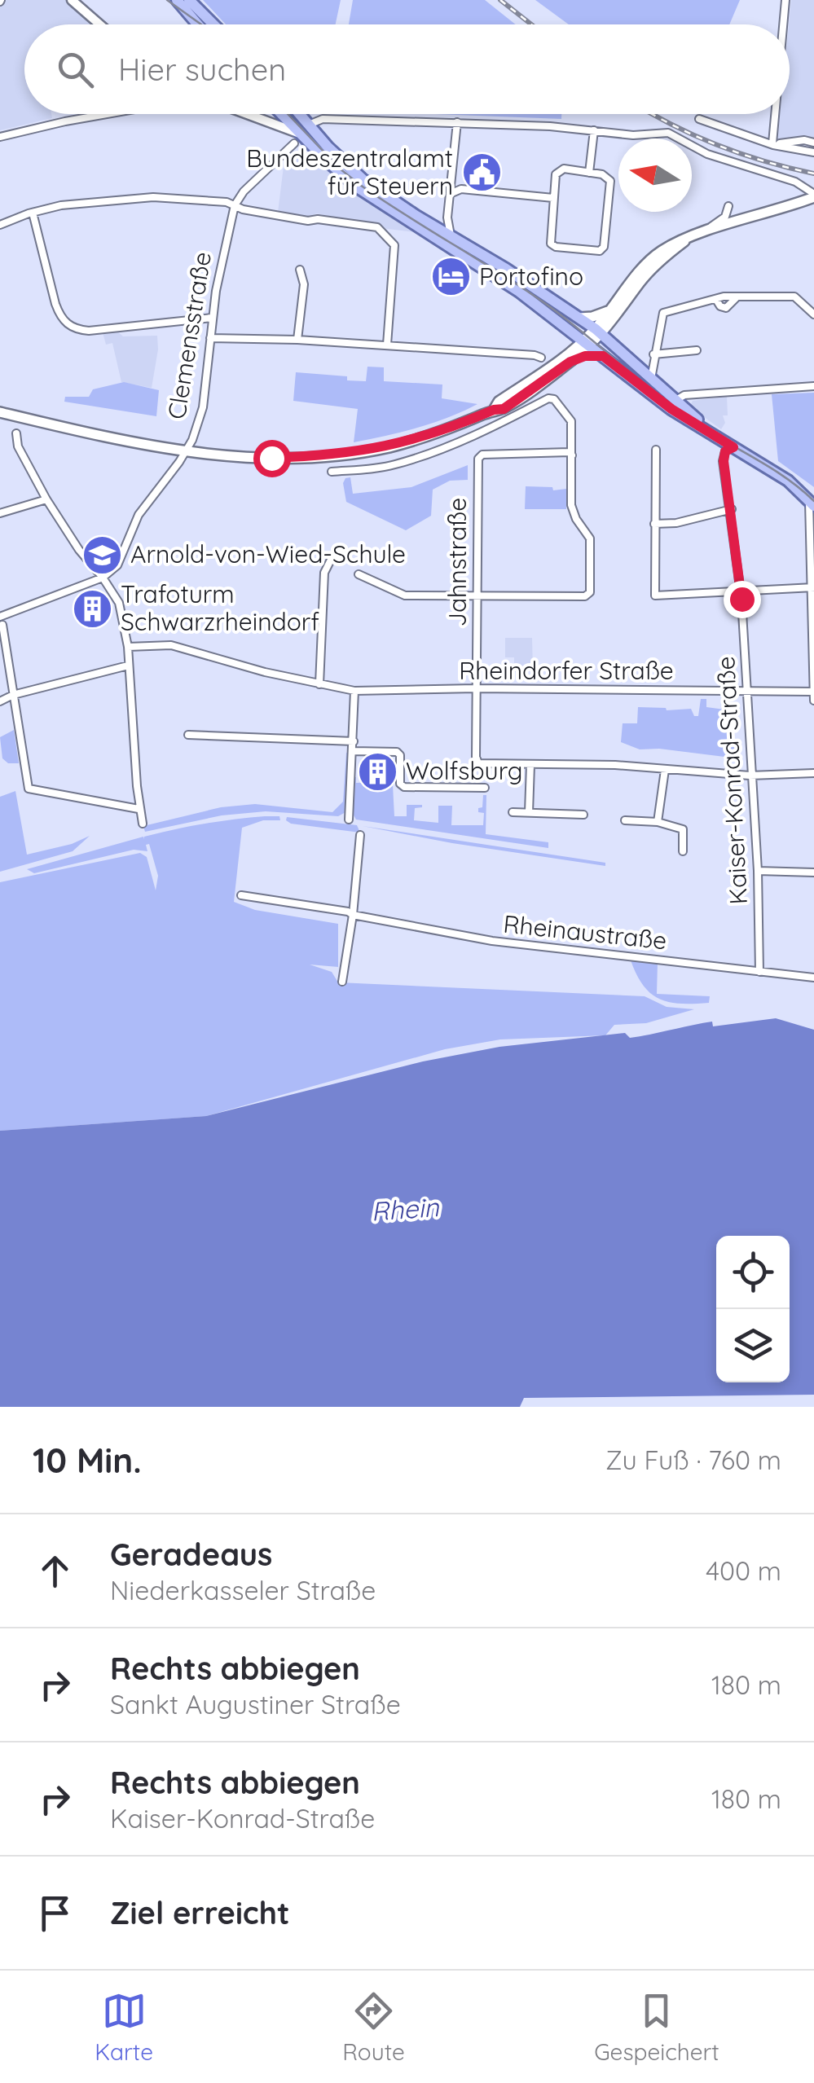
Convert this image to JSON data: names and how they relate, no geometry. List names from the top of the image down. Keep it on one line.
{"streets":{"street":["Clemensstraße","Jahnstraße","Rheindorfer Straße","Kaiser-Konrad-Straße","Rheinaustraße"]},"crossings":[["Jahnstraße","Rheindorfer Straße"],["Rheindorfer Straße","Kaiser-Konrad-Straße"],["Kaiser-Konrad-Straße","Rheinaustraße"]],"water":["Rhein"],"places":{"public building":["Bundeszentralamt für Steuern"],"hotel":["Portofino"],"school or university":["Arnold-von-Wied-Schule"],"building":["Trafoturm Schwarzrheindorf","Wolfsburg"]},"north":"left","page":{"search":"Hier suchen","heading":["10 Min.","Zu Fuß · 760 m"],"list":[["Geradeaus","Niederkasseler Straße","400 m"],["Rechts abbiegen","Sankt Augustiner Straße","180 m"],["Rechts abbiegen","Kaiser-Konrad-Straße","180 m"],"Ziel erreicht"],"nav":["Karte","Route","Gespeichert"]}}
